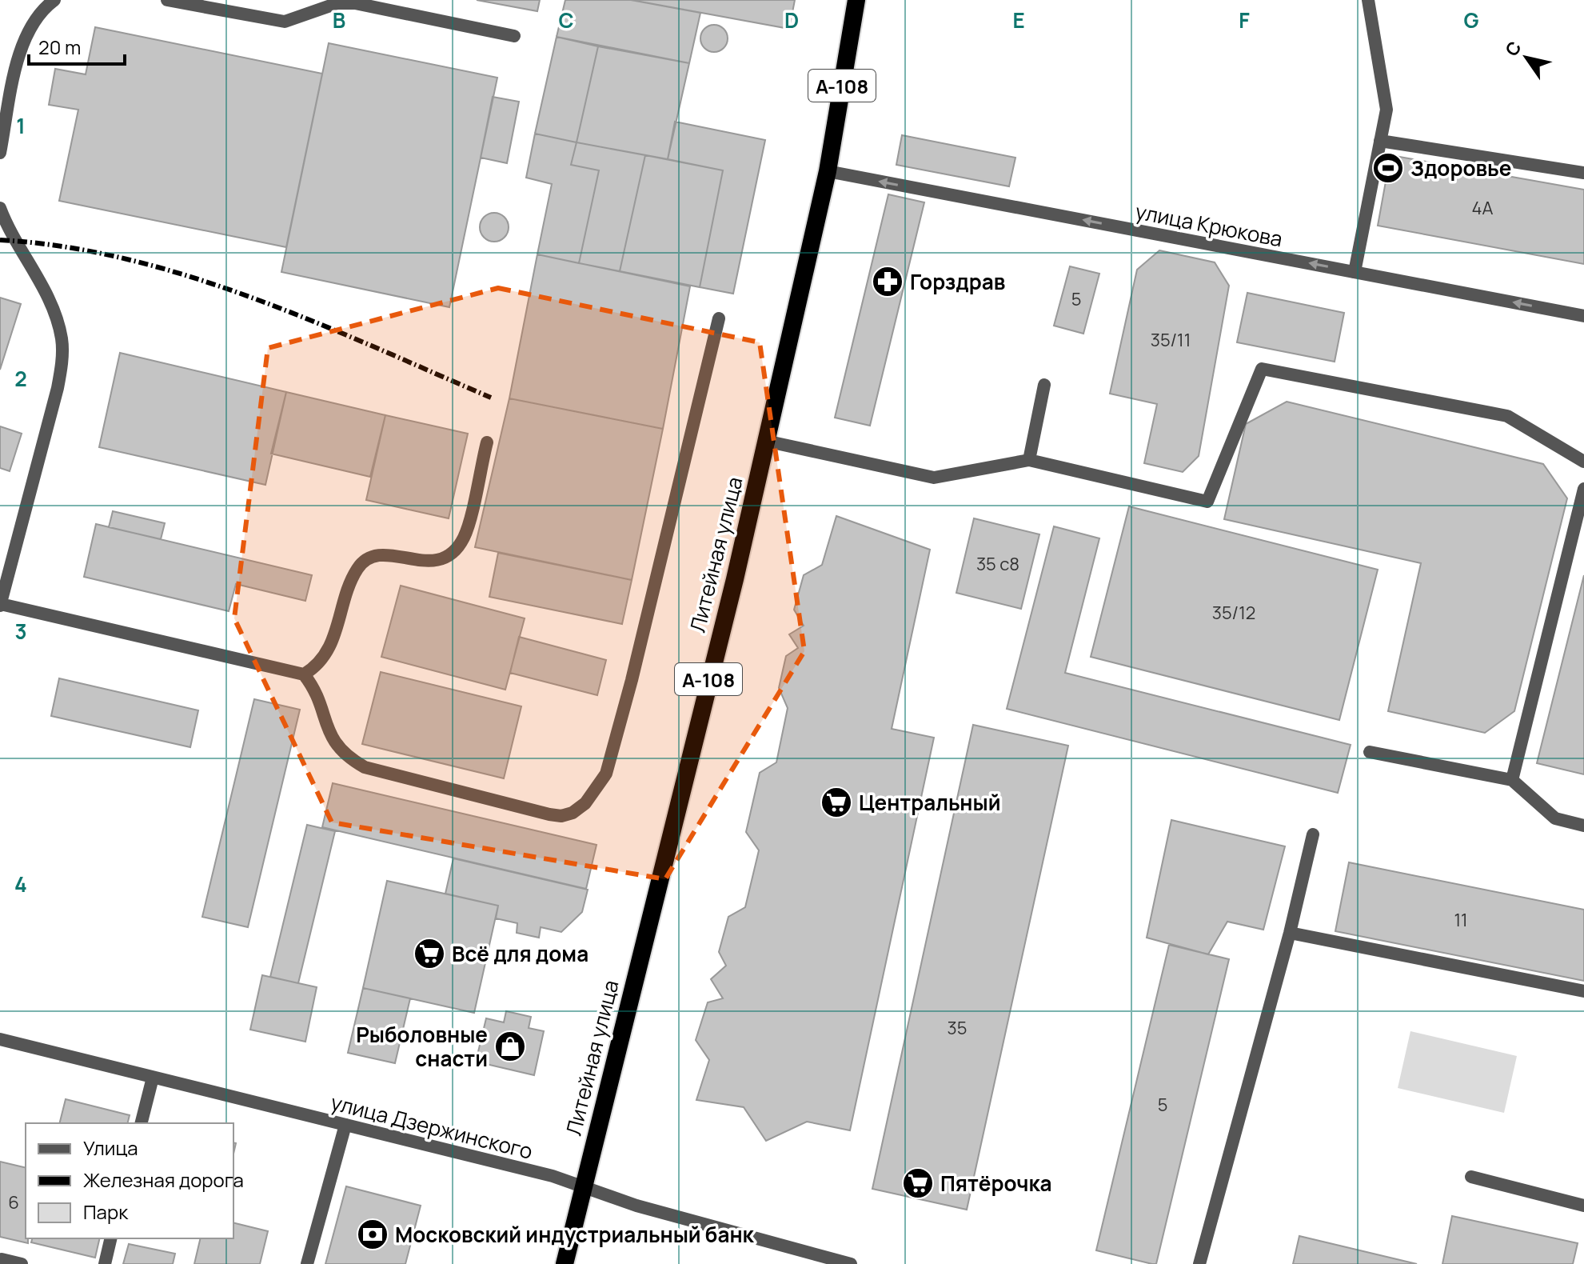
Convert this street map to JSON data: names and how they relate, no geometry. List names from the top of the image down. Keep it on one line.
{"streets":{"highway":["А-108","Литейная улица"],"street":["улица Крюкова","улица Дзержинского"]},"crossings":[["улица Крюкова","Литейная улица"],["Литейная улица","улица Дзержинского"]],"one_way":["улица Крюкова"],"places":{"sports":["Здоровье"],"pharmacy":["Горздрав"],"supermarket":["Центральный","Всё для дома","Пятёрочка"],"shop":["Рыболовные снасти"],"bank":["Московский индустриальный банк"]},"house_numbers":["4А","5","35/11","35 с8","35/12","11","35","5","6"],"legend":["Улица","Железная дорога","Парк"],"scale_bar":"20 m","north":"top left","grid":{"columns":["B","C","D","E","F","G"],"rows":["1","2","3","4"]}}
